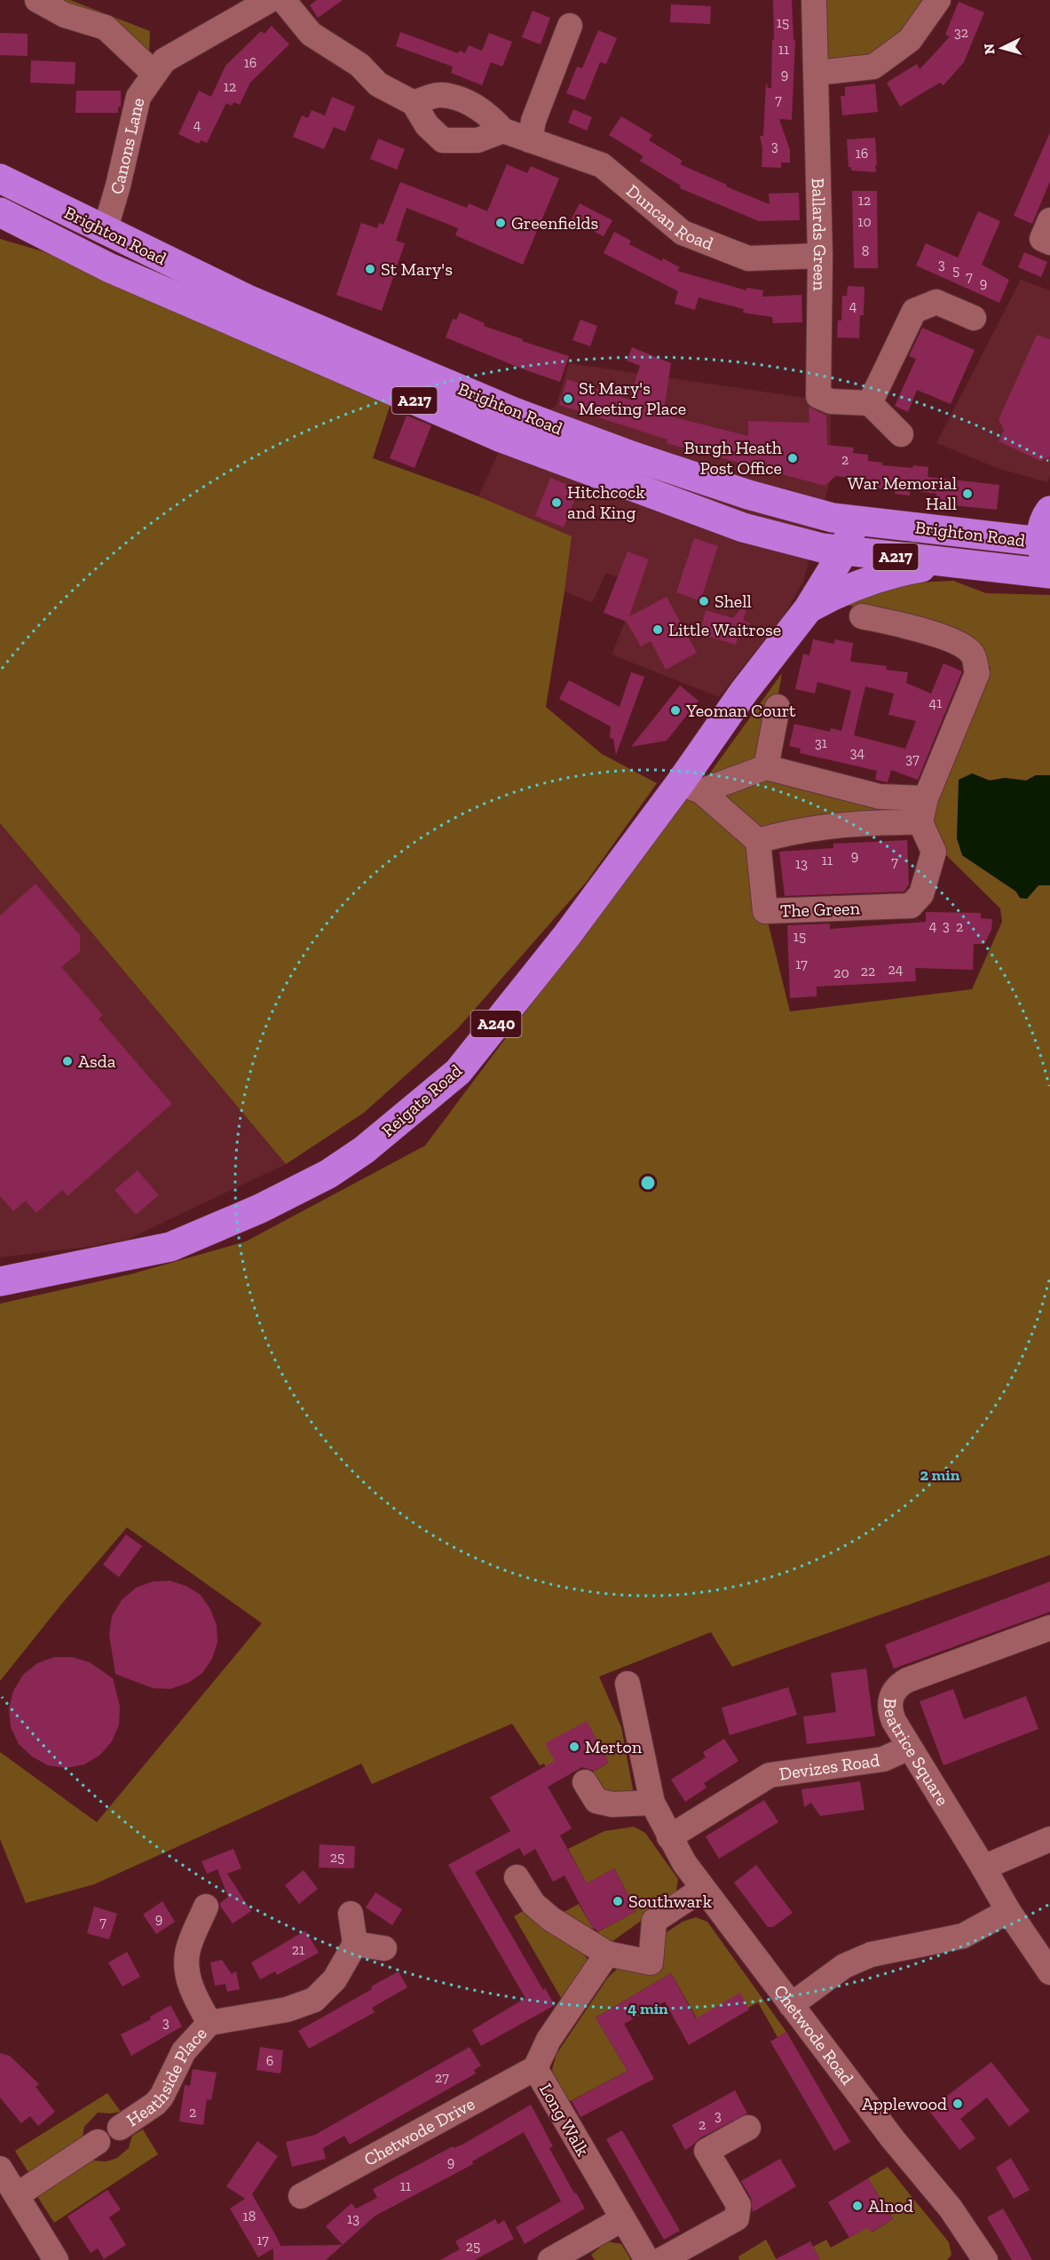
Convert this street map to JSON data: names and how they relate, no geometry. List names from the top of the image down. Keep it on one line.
{"streets":{"highway":["Brighton Road","A217","A240","Reigate Road"],"street":["Canons Lane","Duncan Road","Ballards Green","The Green","Beatrice Square","Devizes Road","Chetwode Road","Heathside Place","Long Walk","Chetwode Drive"]},"crossings":[["Canons Lane","Brighton Road"],["Duncan Road","Ballards Green"],["Brighton Road","A240"],["A240","Reigate Road"],["Beatrice Square","Devizes Road"],["Devizes Road","Chetwode Road"],["Long Walk","Chetwode Drive"]],"places":["Greenfields","St Mary's","St Mary's Meeting Place","Burgh Heath Post Office","War Memorial Hall","Hitchcock and King","Shell","Little Waitrose","Yeoman Court","Asda","Merton","Southwark","Applewood","Alnod"],"house_numbers":["15","32","11","16","9","12","7","4","3","16","12","10","8","3","5","7","9","4","2","41","31","34","37","9","11","7","13","4","3","2","15","17","24","22","20","25","9","7","21","3","6","27","2","3","2","9","11","18","13","17","25"],"north":"left","rings":["2 min","4 min"]}
